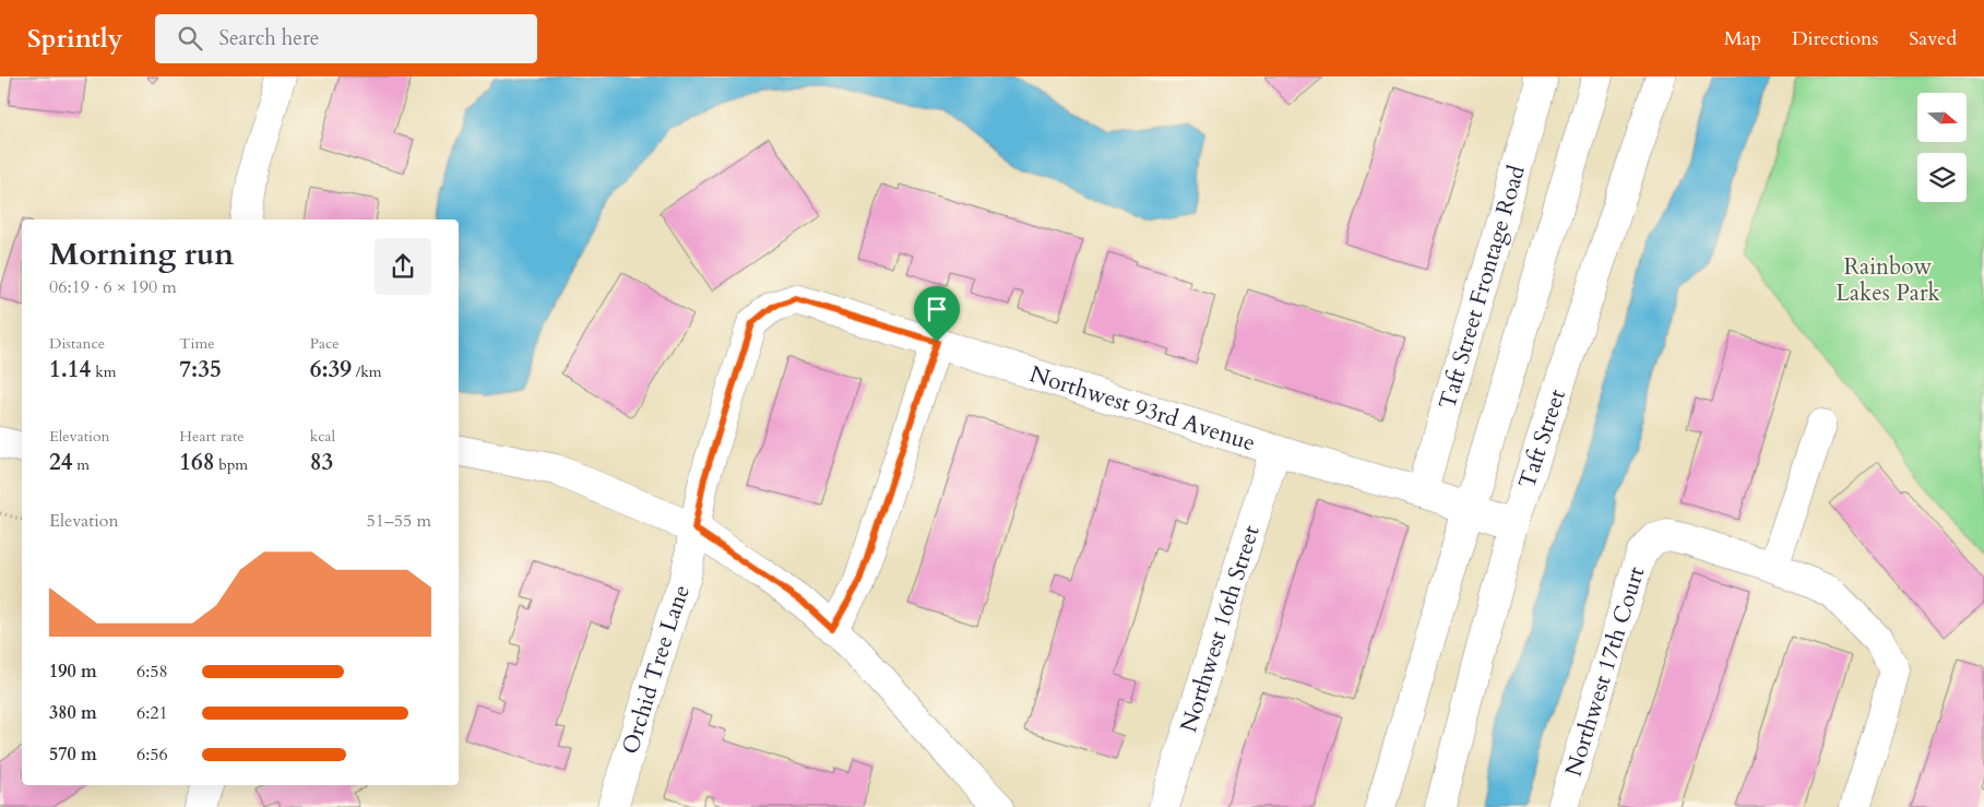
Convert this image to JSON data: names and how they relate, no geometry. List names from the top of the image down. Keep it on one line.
{"streets":{"street":["Taft Street Frontage Road","Northwest 93rd Avenue","Taft Street","Northwest 16th Street","Orchid Tree Lane","Northwest 17th Court"]},"crossings":[["Taft Street Frontage Road","Northwest 93rd Avenue"],["Northwest 93rd Avenue","Taft Street"],["Northwest 93rd Avenue","Northwest 16th Street"],["Northwest 93rd Avenue","Orchid Tree Lane"]],"parks":["Rainbow Lakes Park"],"north":"right","page":{"header":"Sprintly","search":"Search here","nav":["Map","Directions","Saved"],"heading":["Morning run","06:19 · 6 × 190 m"],"stats":[["Distance","1.14 km"],["Time","7:35"],["Pace","6:39 /km"],["Elevation","24 m"],["Heart rate","168 bpm"],["kcal","83"]],"chart":["Elevation","51–55 m"],"list":[{"name":"190 m","note":"6:58"},{"name":"380 m","note":"6:21"},{"name":"570 m","note":"6:56"}]}}
